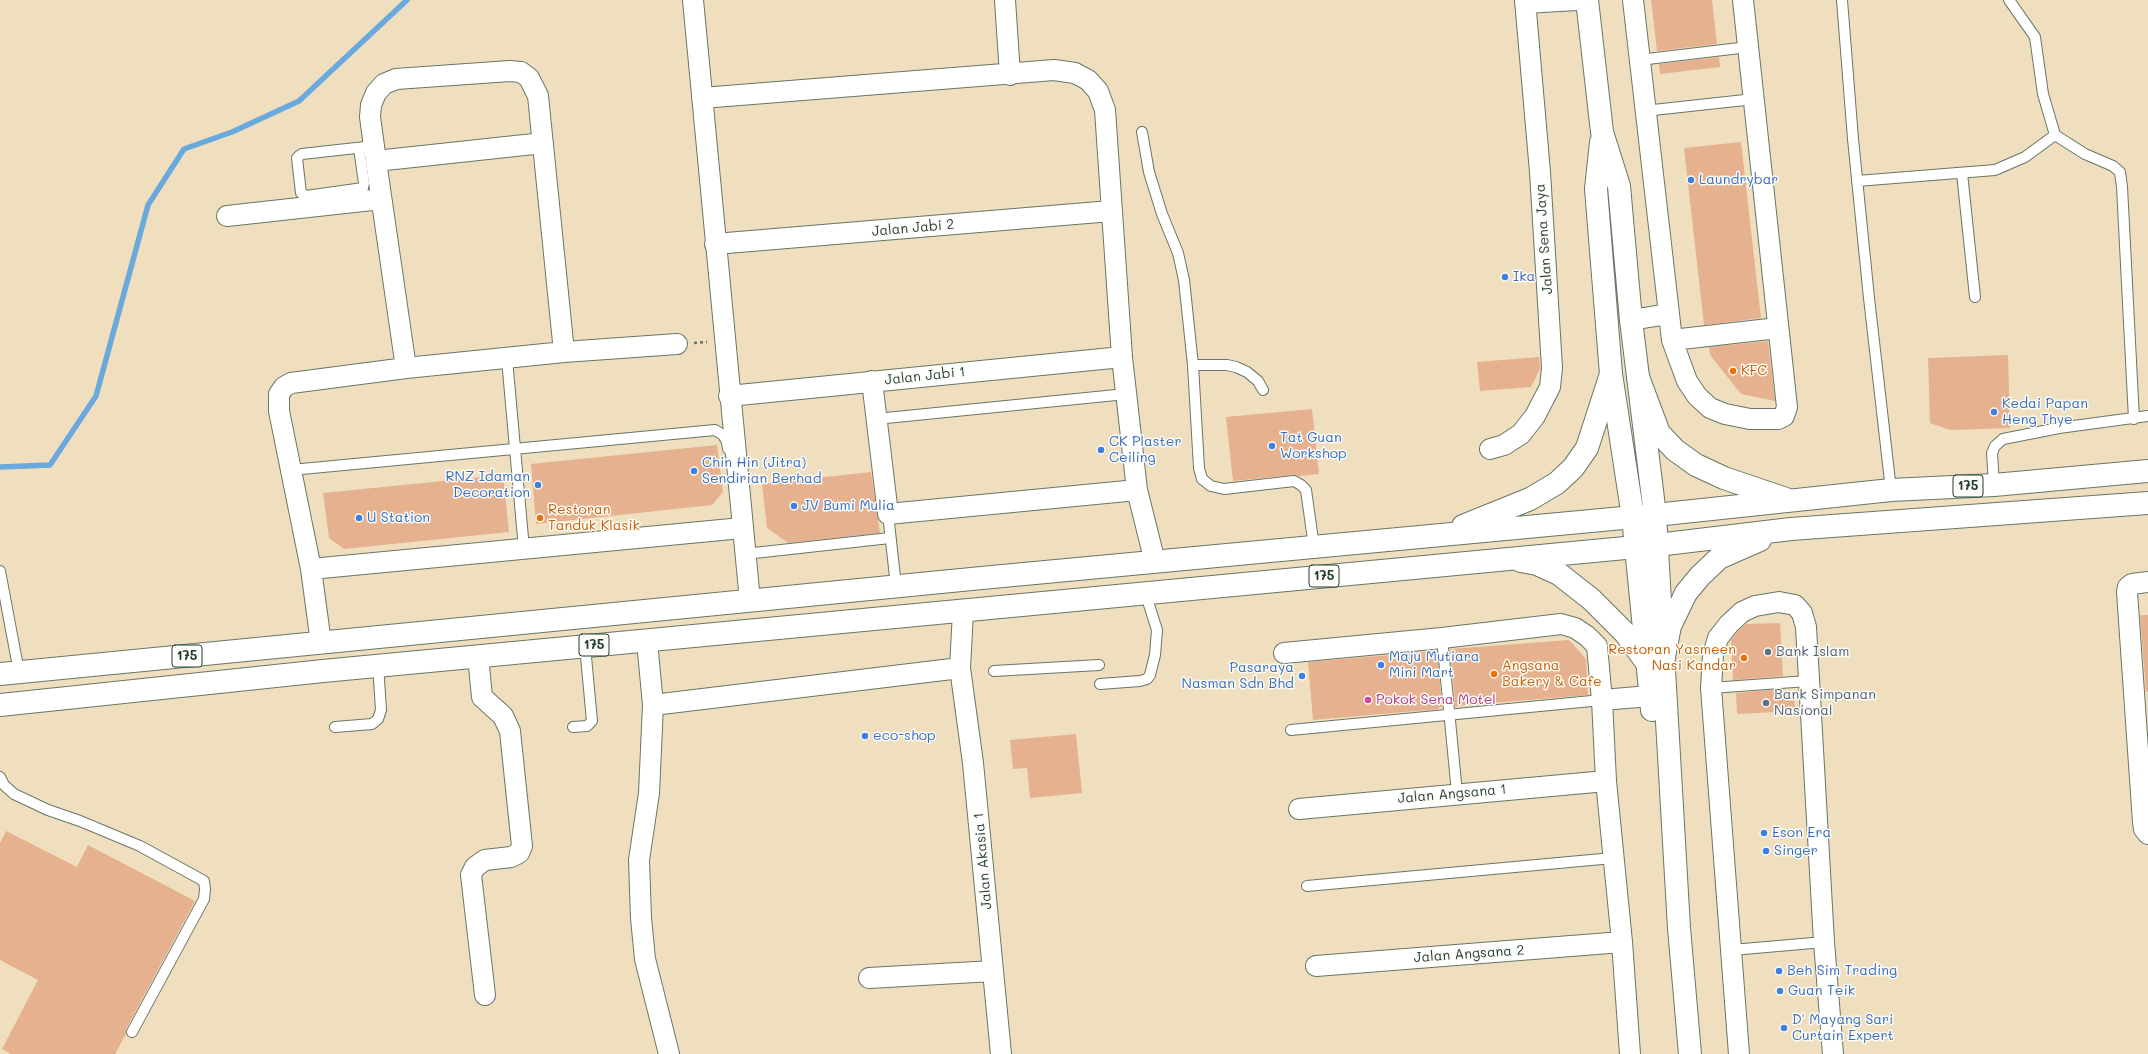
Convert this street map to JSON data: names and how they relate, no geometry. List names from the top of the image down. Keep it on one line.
{"streets":{"main road":["175"],"street":["Jalan Jabi 2","Jalan Sena Jaya","Jalan Jabi 1","Jalan Angsana 1","Jalan Akasia 1","Jalan Angsana 2"]},"crossings":[["175","Jalan Akasia 1"]],"places":["Laundrybar","Ika","KFC","Kedai Papan Heng Thye","Tat Guan Workshop","CK Plaster Ceiling","Chin Hin (Jitra) Sendirian Berhad","RNZ Idaman Decoration","JV Bumi Mulia","U Station","Restoran Tanduk Klasik","Bank Islam","Restoran Yasmeen Nasi Kandar","Maju Mutiara Mini Mart","Angsana Bakery & Cafe","Pasaraya Nasman Sdn Bhd","Pokok Sena Motel","Bank Simpanan Nasional","eco-shop","Eson Era","Singer","Beh Sim Trading","Guan Teik","D' Mayang Sari Curtain Expert"]}
